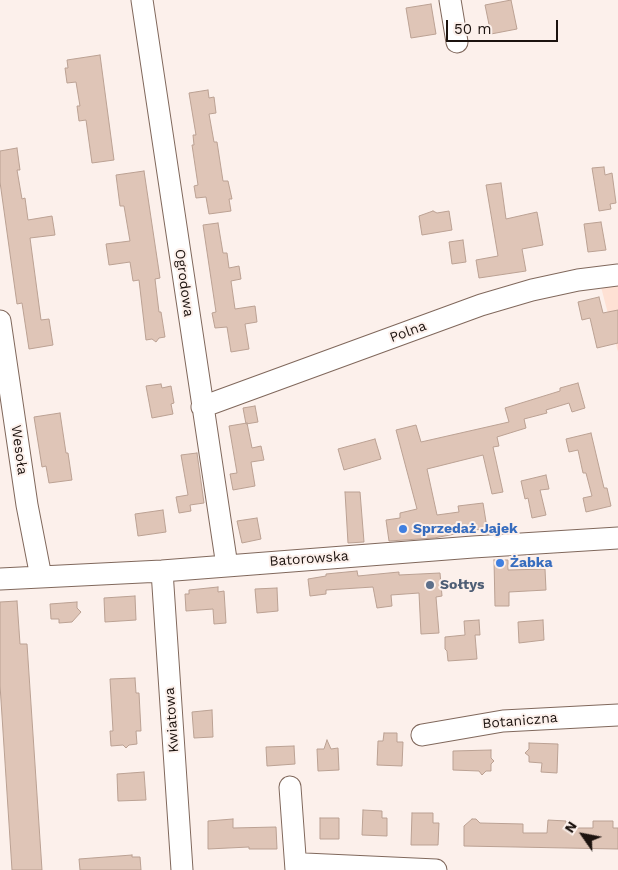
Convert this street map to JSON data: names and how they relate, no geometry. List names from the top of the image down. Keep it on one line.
{"streets":{"street":["Ogrodowa","Polna","Wesoła","Batorowska","Kwiatowa","Botaniczna"]},"crossings":[["Ogrodowa","Polna"],["Ogrodowa","Batorowska"],["Wesoła","Batorowska"],["Batorowska","Kwiatowa"]],"places":["Sprzedaż Jajek","Żabka","Sołtys"],"scale_bar":"50 m","north":"top left"}
